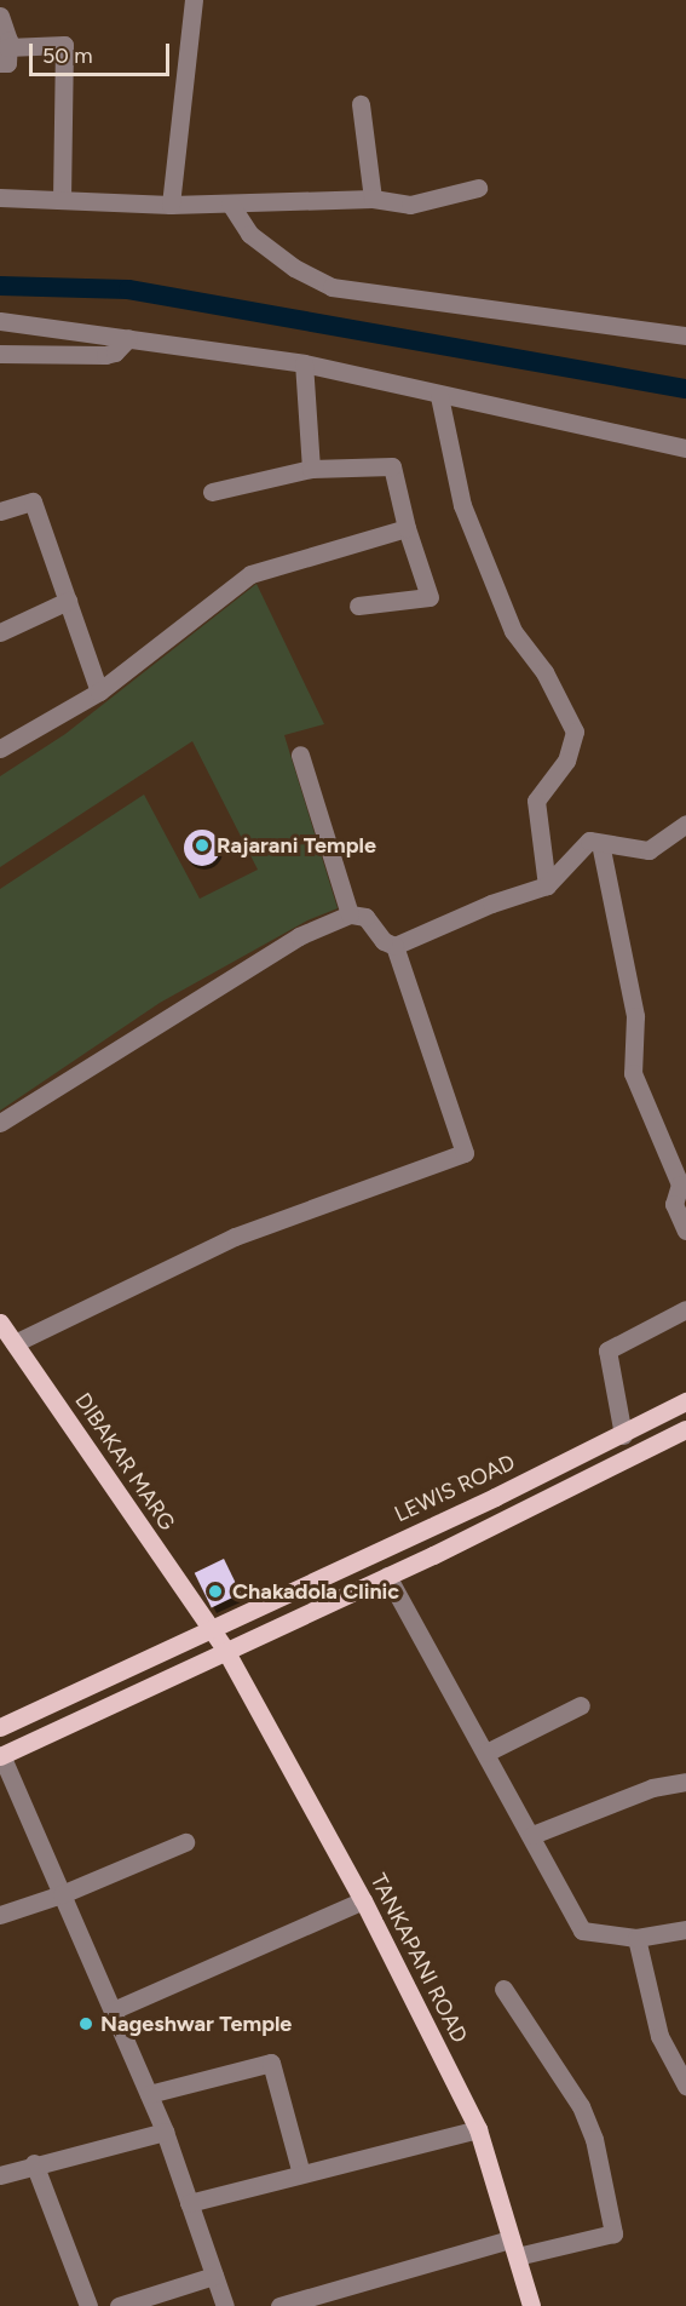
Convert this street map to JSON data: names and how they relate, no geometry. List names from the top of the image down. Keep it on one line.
{"streets":{"main road":["DIBAKAR MARG","LEWIS ROAD","TANKAPANI ROAD"]},"crossings":[["DIBAKAR MARG","LEWIS ROAD"],["DIBAKAR MARG","TANKAPANI ROAD"]],"places":["Rajarani Temple","Chakadola Clinic","Nageshwar Temple"],"scale_bar":"50 m"}
